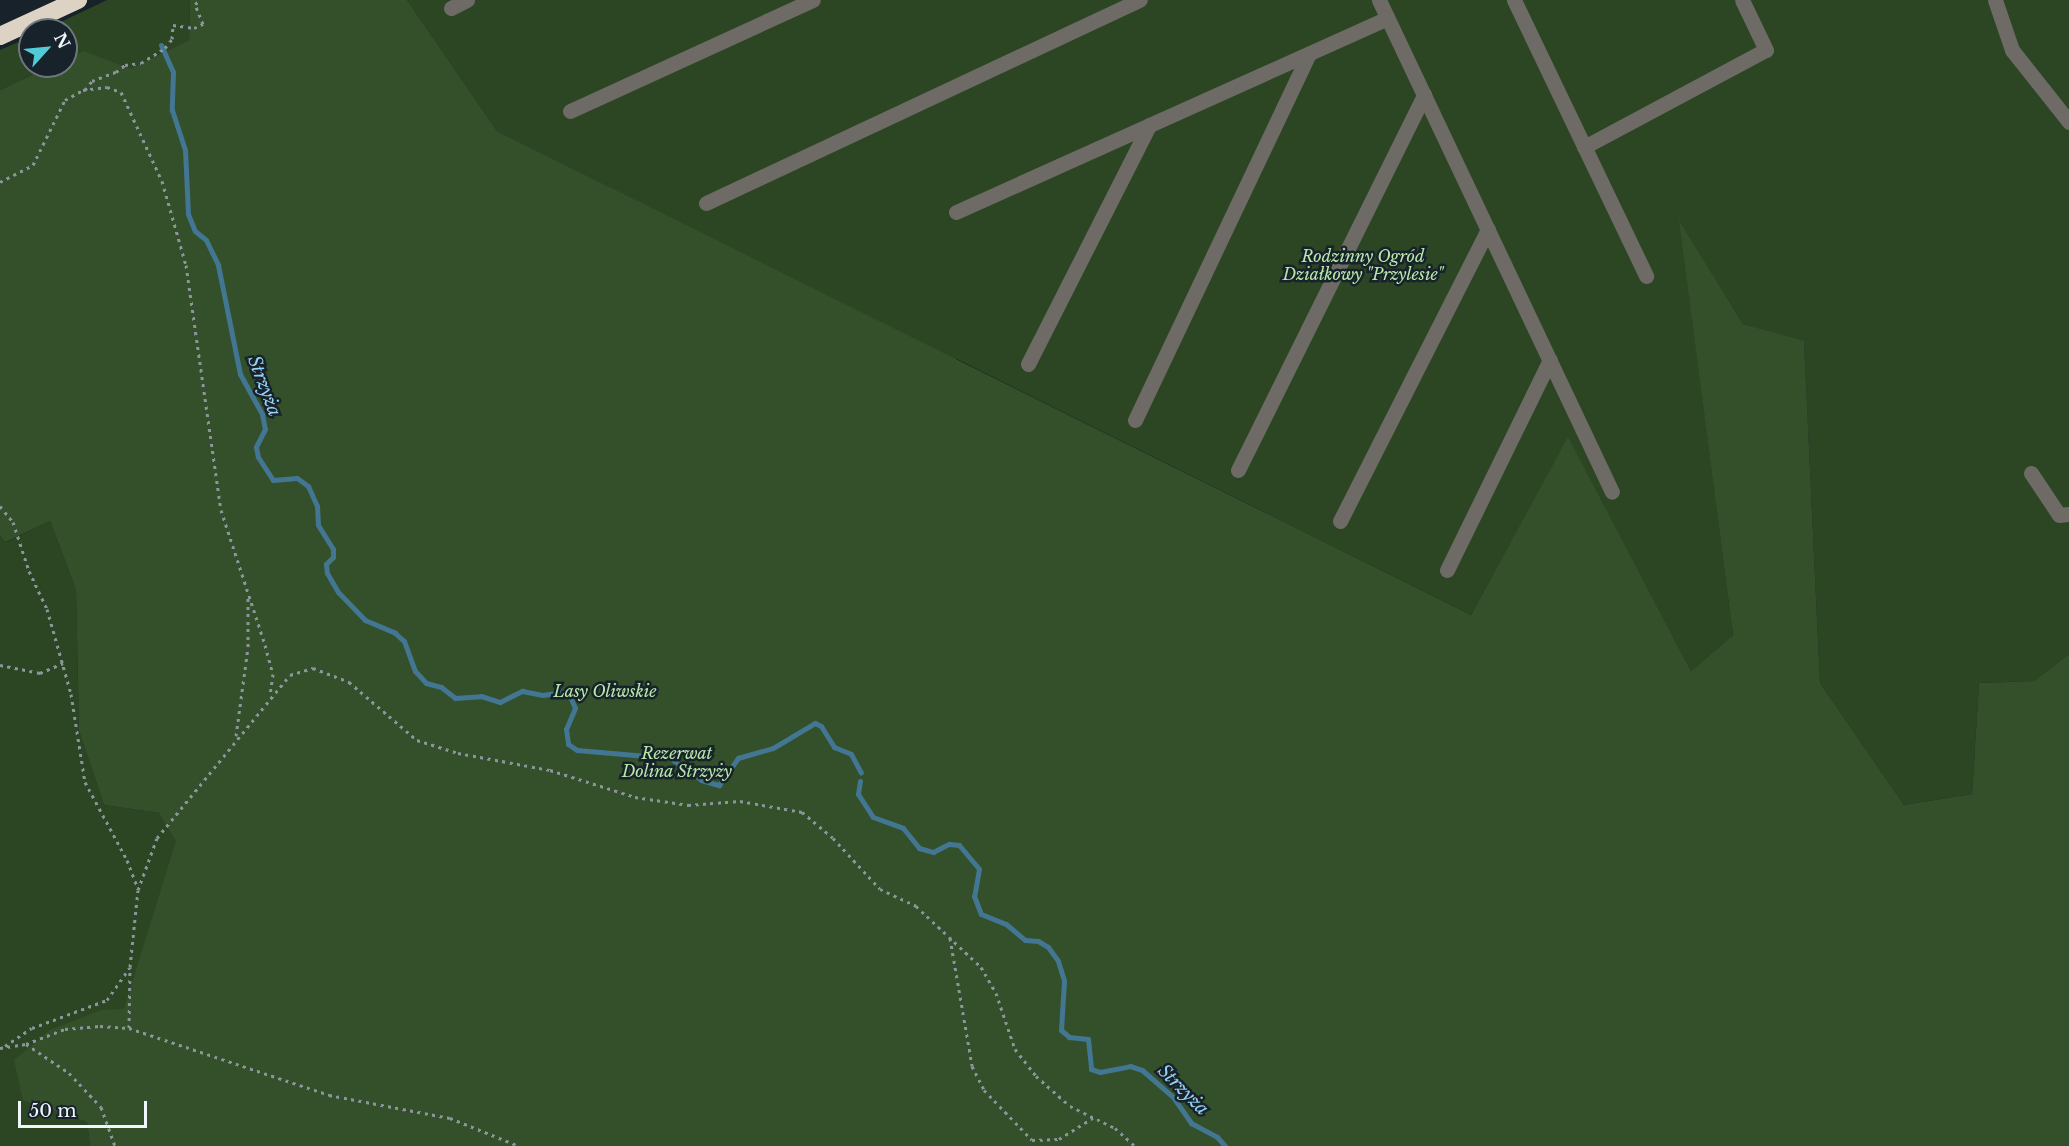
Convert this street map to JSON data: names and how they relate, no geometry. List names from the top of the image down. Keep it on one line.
{"water":["Strzyża"],"parks":["Rodzinny Ogród Działkowy \"Przylesie\"","Lasy Oliwskie","Rezerwat Dolina Strzyży"],"scale_bar":"50 m","north":"top right"}
